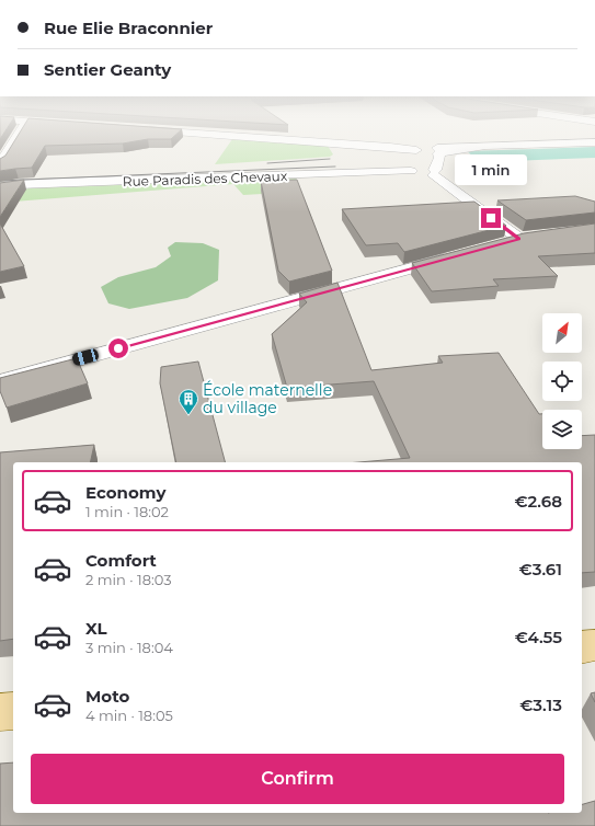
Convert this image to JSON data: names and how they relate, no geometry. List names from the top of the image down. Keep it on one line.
{"streets":{"street":["Rue Paradis des Chevaux"]},"places":{"building":["École maternelle du village"]},"north":"top right","page":{"banner":["Rue Elie Braconnier","Sentier Geanty"],"bubble":"1 min","list":[{"name":"Economy","note":"1 min · 18:02","value":"€2.68"},{"name":"Comfort","note":"2 min · 18:03","value":"€3.61"},{"name":"XL","note":"3 min · 18:04","value":"€4.55"},{"name":"Moto","note":"4 min · 18:05","value":"€3.13"}],"buttons":"Confirm"}}
